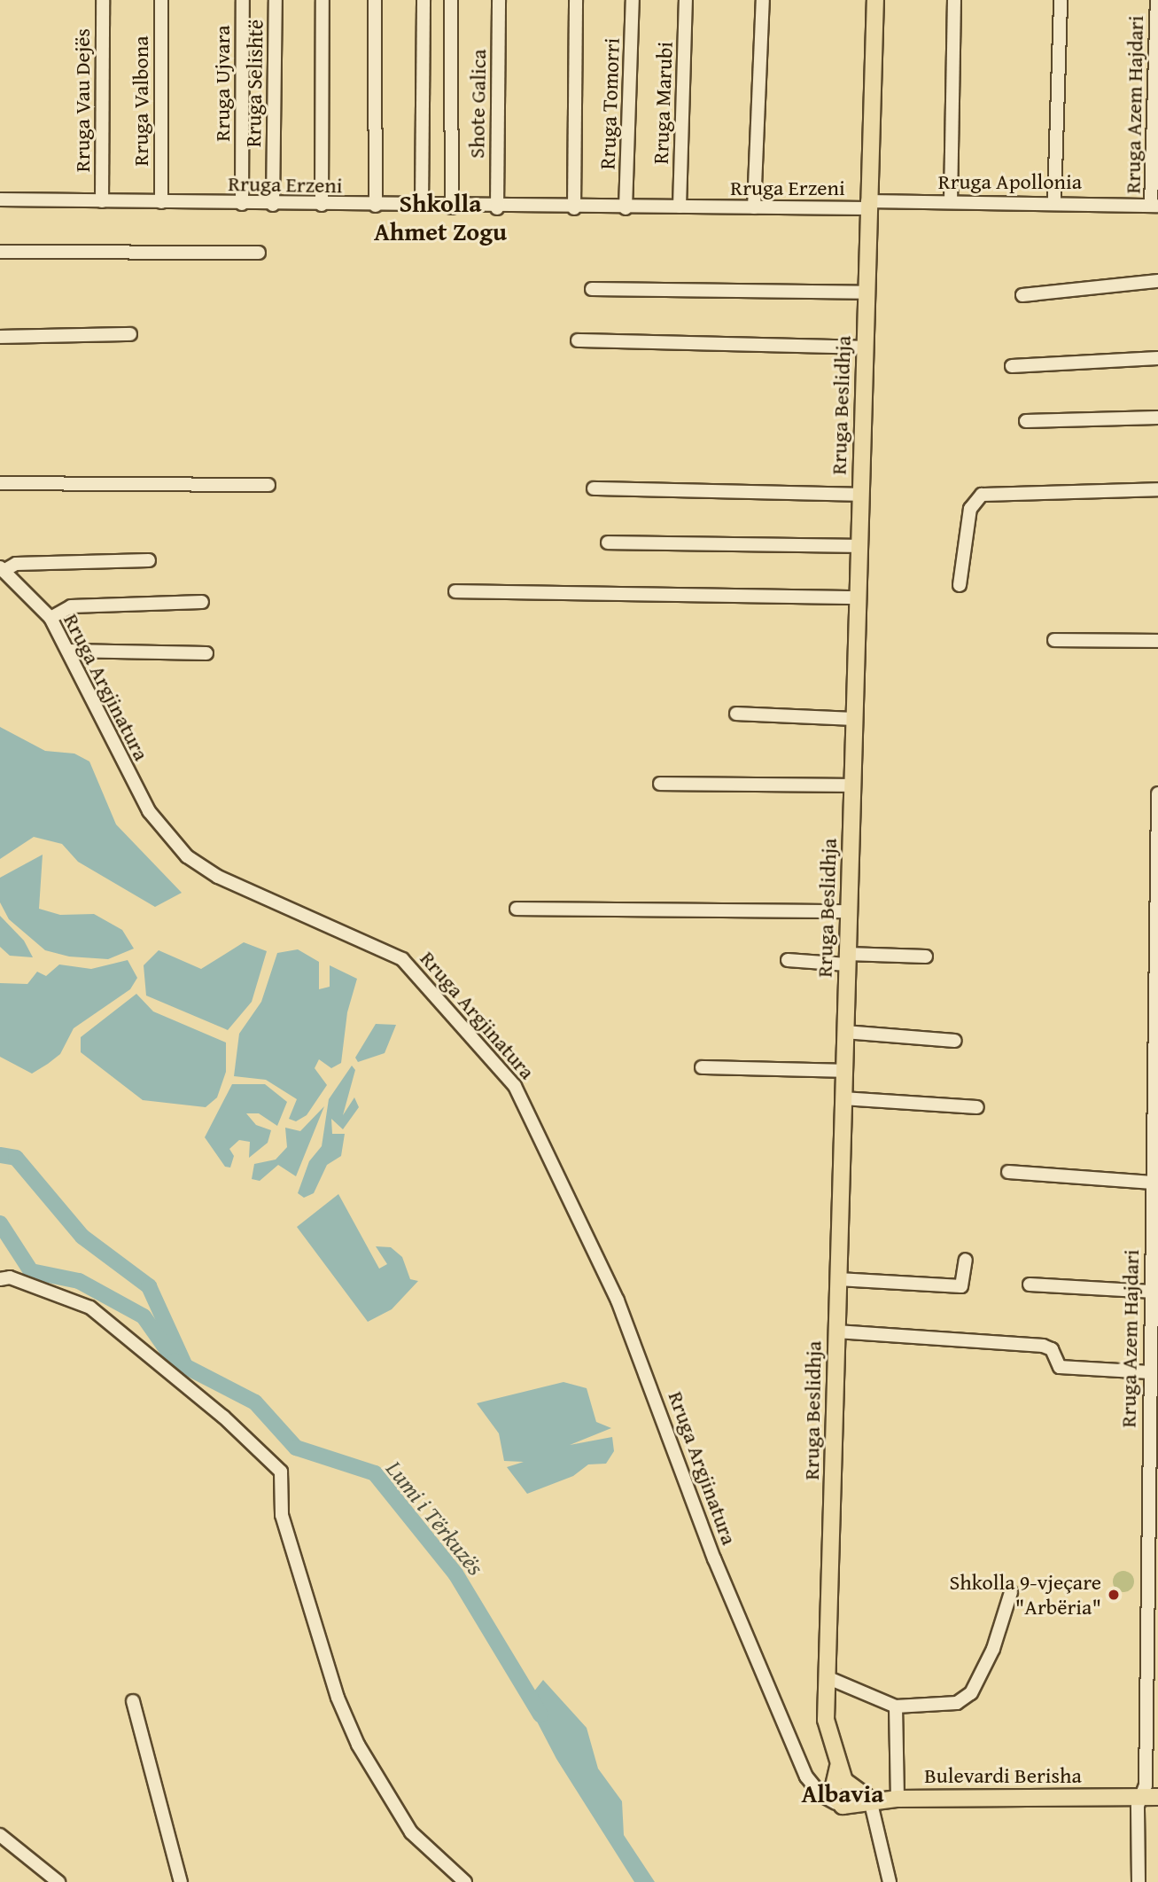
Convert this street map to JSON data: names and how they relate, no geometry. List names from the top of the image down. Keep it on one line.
{"streets":{"main road":["Rruga Beslidhja","Bulevardi Berisha"],"street":["Rruga Ujvara","Rruga Selishtë","Rruga Vau Dejës","Rruga Valbona","Rruga Marubi","Shote Galica","Rruga Tomorri","Rruga Azem Hajdari","Rruga Apollonia","Rruga Erzeni","Rruga Argjinatura"]},"crossings":[["Rruga Ujvara","Rruga Erzeni"],["Rruga Selishtë","Rruga Erzeni"],["Rruga Vau Dejës","Rruga Erzeni"],["Rruga Valbona","Rruga Erzeni"],["Rruga Marubi","Rruga Erzeni"],["Shote Galica","Rruga Erzeni"],["Rruga Tomorri","Rruga Erzeni"],["Rruga Azem Hajdari","Rruga Apollonia"],["Rruga Azem Hajdari","Bulevardi Berisha"],["Rruga Apollonia","Rruga Erzeni"],["Rruga Apollonia","Rruga Beslidhja"],["Rruga Erzeni","Rruga Beslidhja"],["Rruga Beslidhja","Rruga Argjinatura"],["Rruga Beslidhja","Bulevardi Berisha"],["Rruga Argjinatura","Bulevardi Berisha"]],"districts":["Shkolla Ahmet Zogu","Albavia"],"water":["Lumi i Tërkuzës"],"places":["Shkolla 9-vjeçare \"Arbëria\""]}
